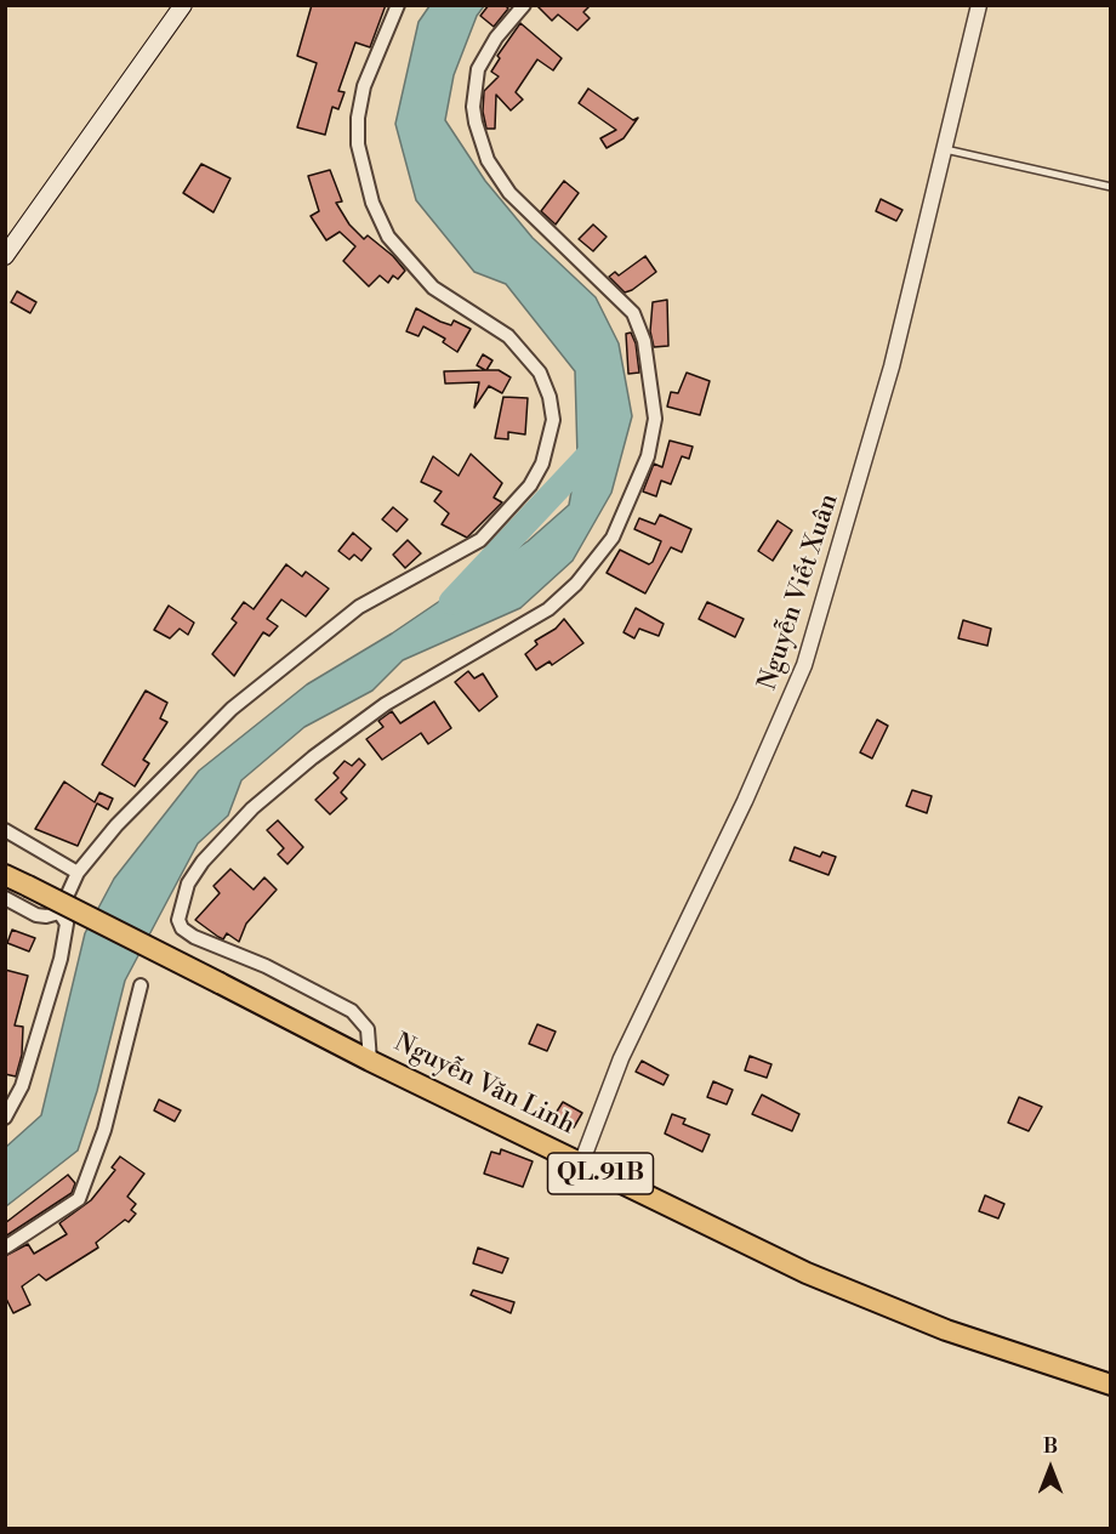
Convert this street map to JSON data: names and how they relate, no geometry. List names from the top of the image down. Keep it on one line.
{"streets":{"highway":["Nguyễn Văn Linh","QL.91B"],"street":["Nguyễn Viết Xuân"]},"crossings":[["Nguyễn Viết Xuân","Nguyễn Văn Linh"]],"north":"top"}
